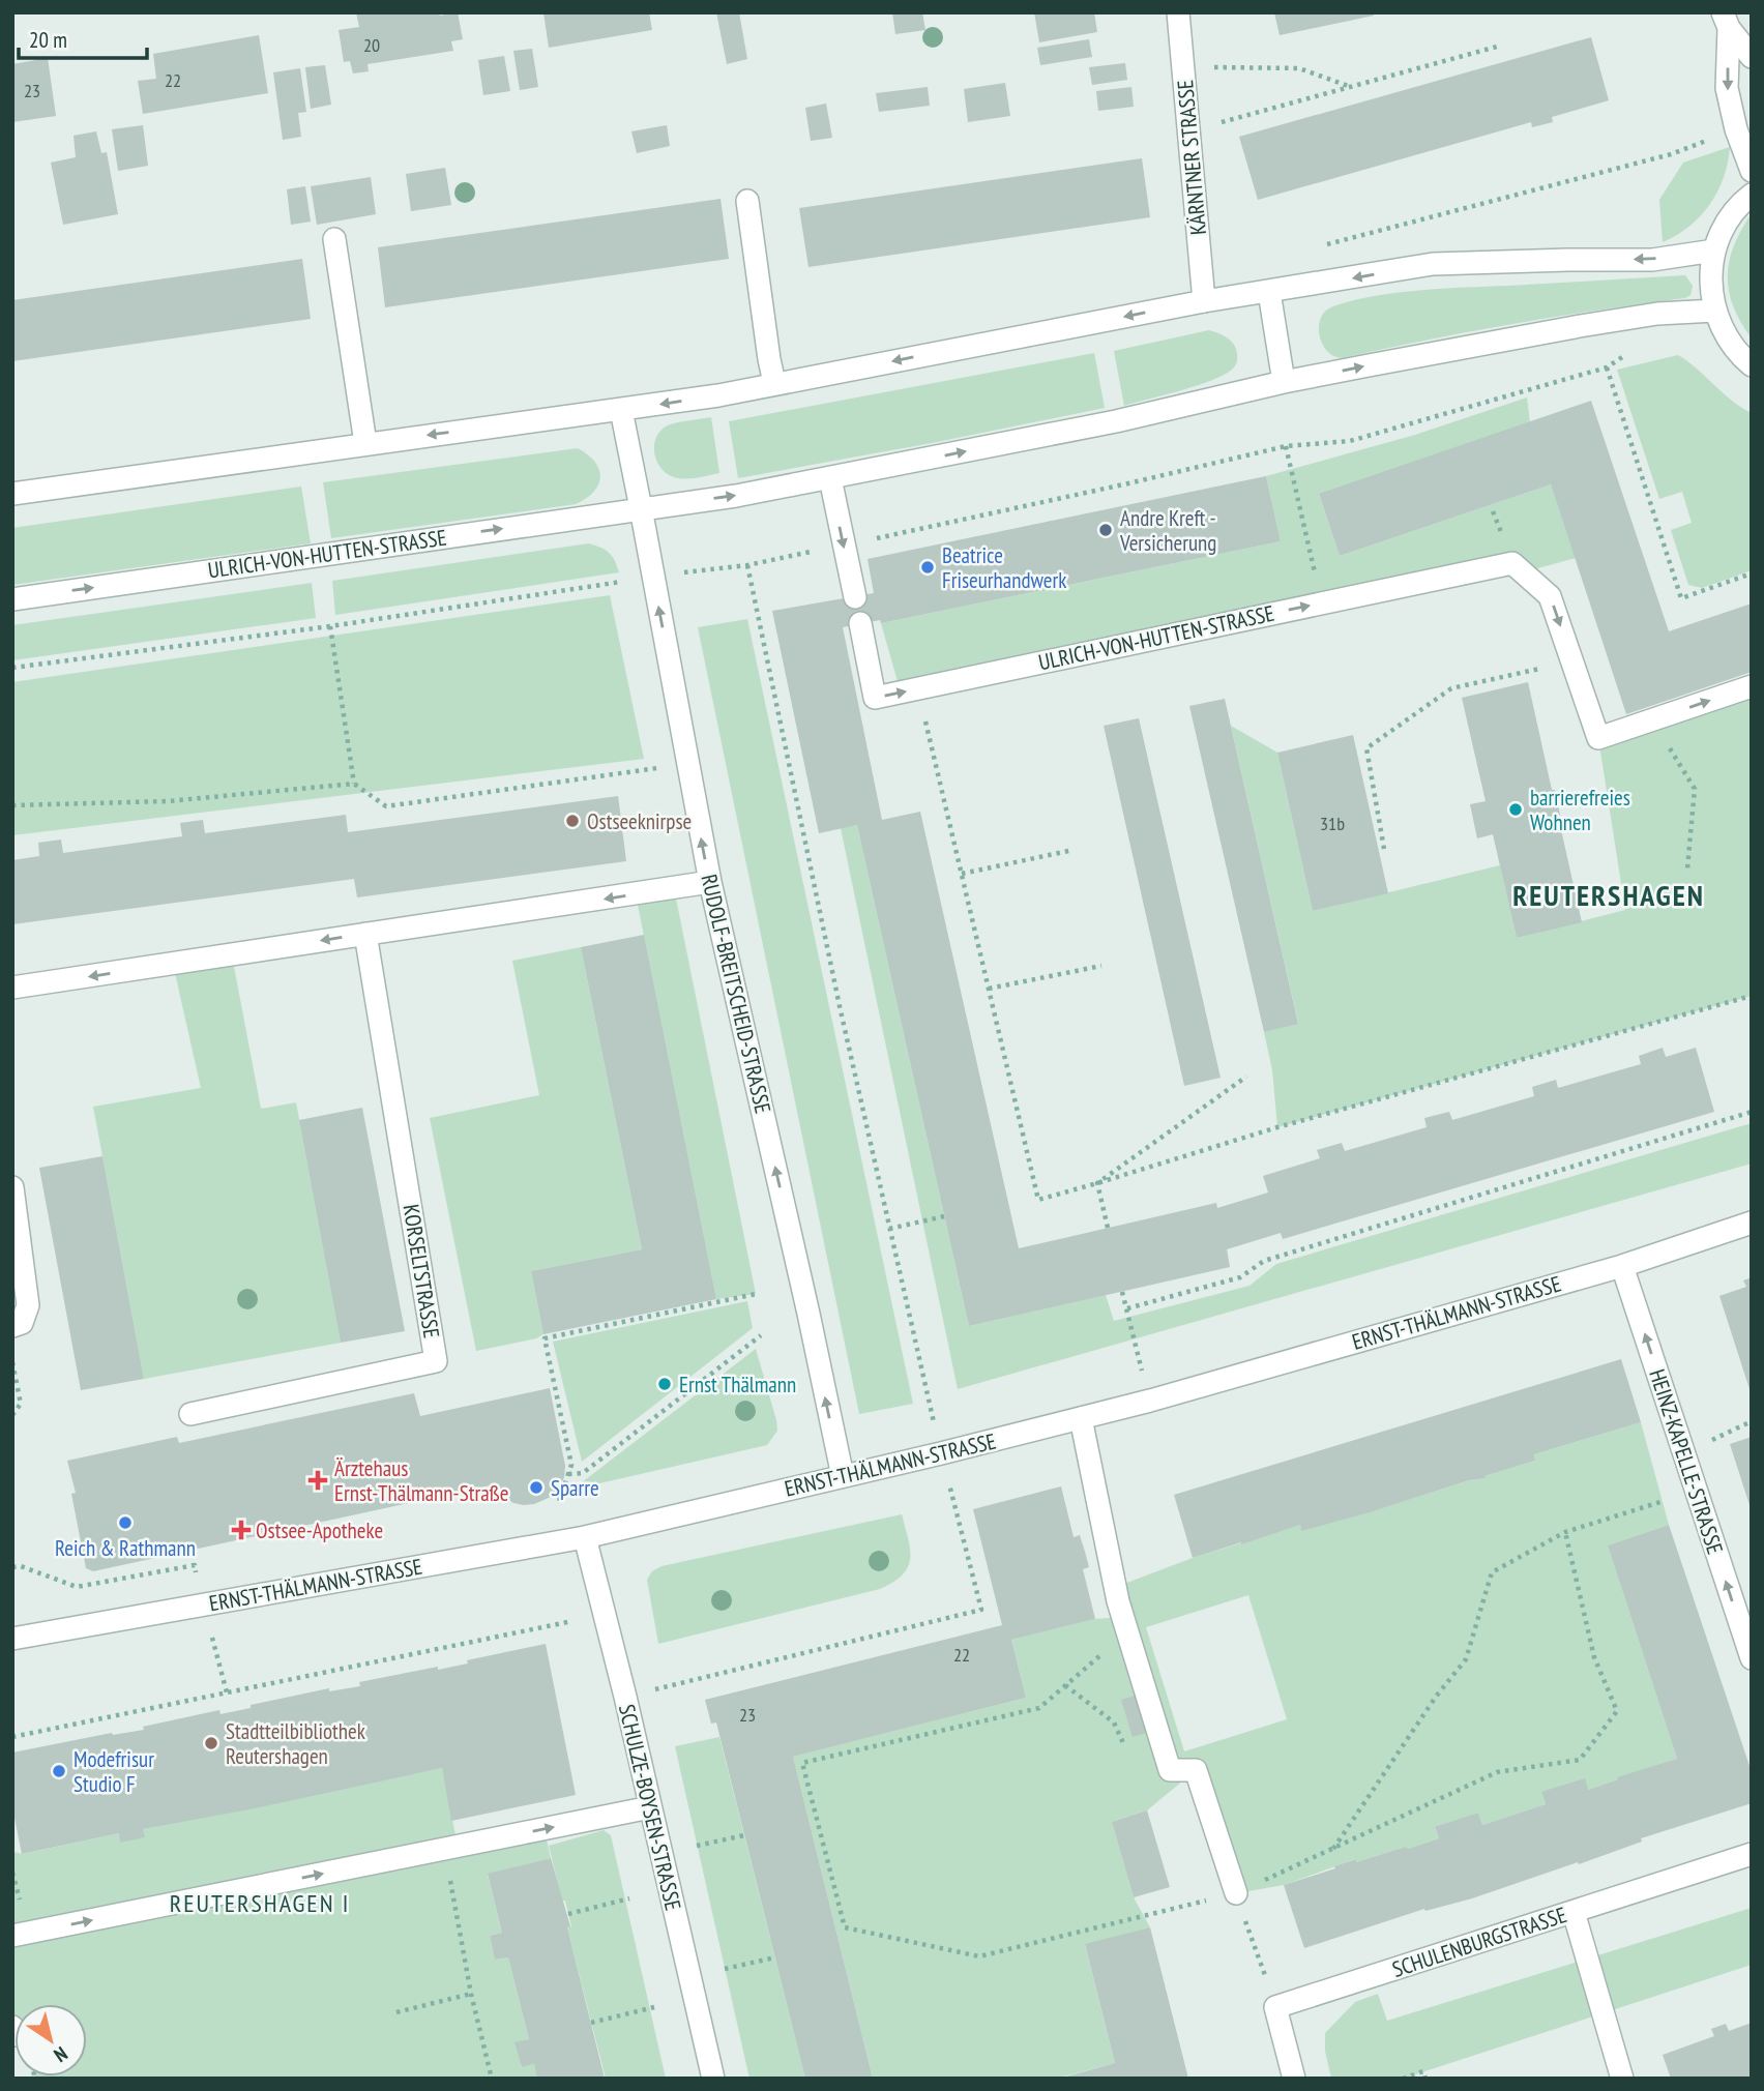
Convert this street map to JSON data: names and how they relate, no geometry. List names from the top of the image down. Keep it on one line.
{"streets":{"street":["KÄRNTNER STRASSE","ULRICH-VON-HUTTEN-STRASSE","RUDOLF-BREITSCHEID-STRASSE","KORSELTSTRASSE","ERNST-THÄLMANN-STRASSE","HEINZ-KAPELLE-STRASSE","SCHULZE-BOYSEN-STRASSE","SCHULENBURGSTRASSE"]},"crossings":[["ULRICH-VON-HUTTEN-STRASSE","RUDOLF-BREITSCHEID-STRASSE"],["RUDOLF-BREITSCHEID-STRASSE","ERNST-THÄLMANN-STRASSE"],["ERNST-THÄLMANN-STRASSE","HEINZ-KAPELLE-STRASSE"],["ERNST-THÄLMANN-STRASSE","SCHULZE-BOYSEN-STRASSE"]],"one_way":["RUDOLF-BREITSCHEID-STRASSE","HEINZ-KAPELLE-STRASSE"],"districts":["REUTERSHAGEN","REUTERSHAGEN I"],"places":{"other":["Andre Kreft - Versicherung","Beatrice Friseurhandwerk","barrierefreies Wohnen","Ostseeknirpse","Ernst Thälmann","Sparre","Reich & Rathmann","Stadtteilbibliothek Reutershagen","Modefrisur Studio F"],"health":["Ärztehaus Ernst-Thälmann-Straße","Ostsee-Apotheke"]},"house_numbers":["20","22","23","31b","22","23"],"scale_bar":"20 m","north":"bottom right"}
